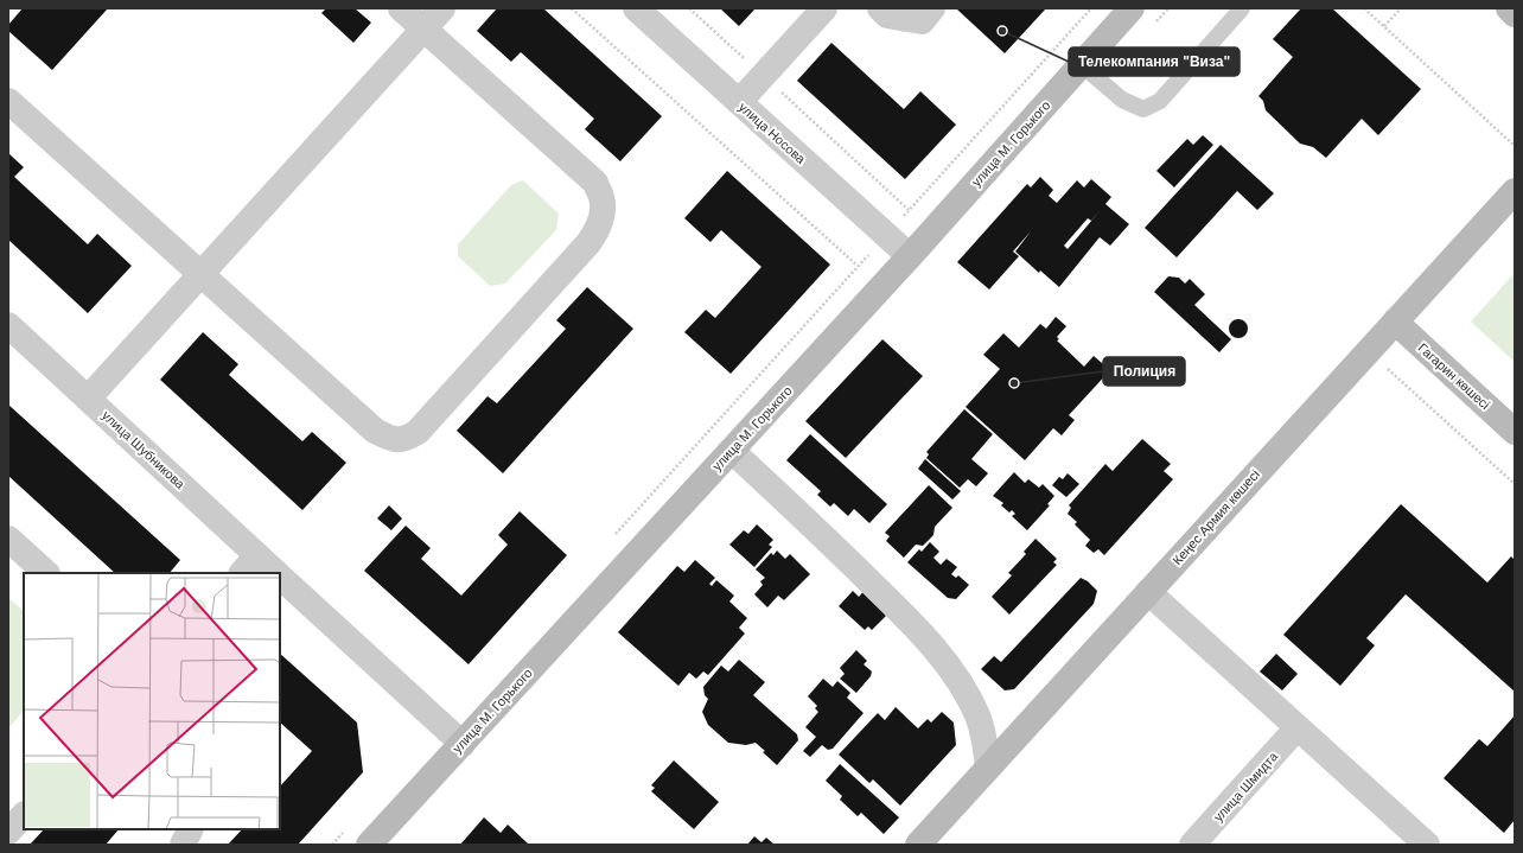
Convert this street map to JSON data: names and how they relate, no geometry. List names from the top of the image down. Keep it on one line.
{"streets":{"main road":["улица М. Горького","Гагарин көшесі","Кеңес Армия көшесі"],"street":["улица Носова","улица Шубникова","улица Шмидта"]},"crossings":[["улица Носова","улица М. Горького"],["улица М. Горького","улица Шубникова"],["Гагарин көшесі","Кеңес Армия көшесі"]],"places":["Телекомпания \"Виза\"","Полиция"]}
